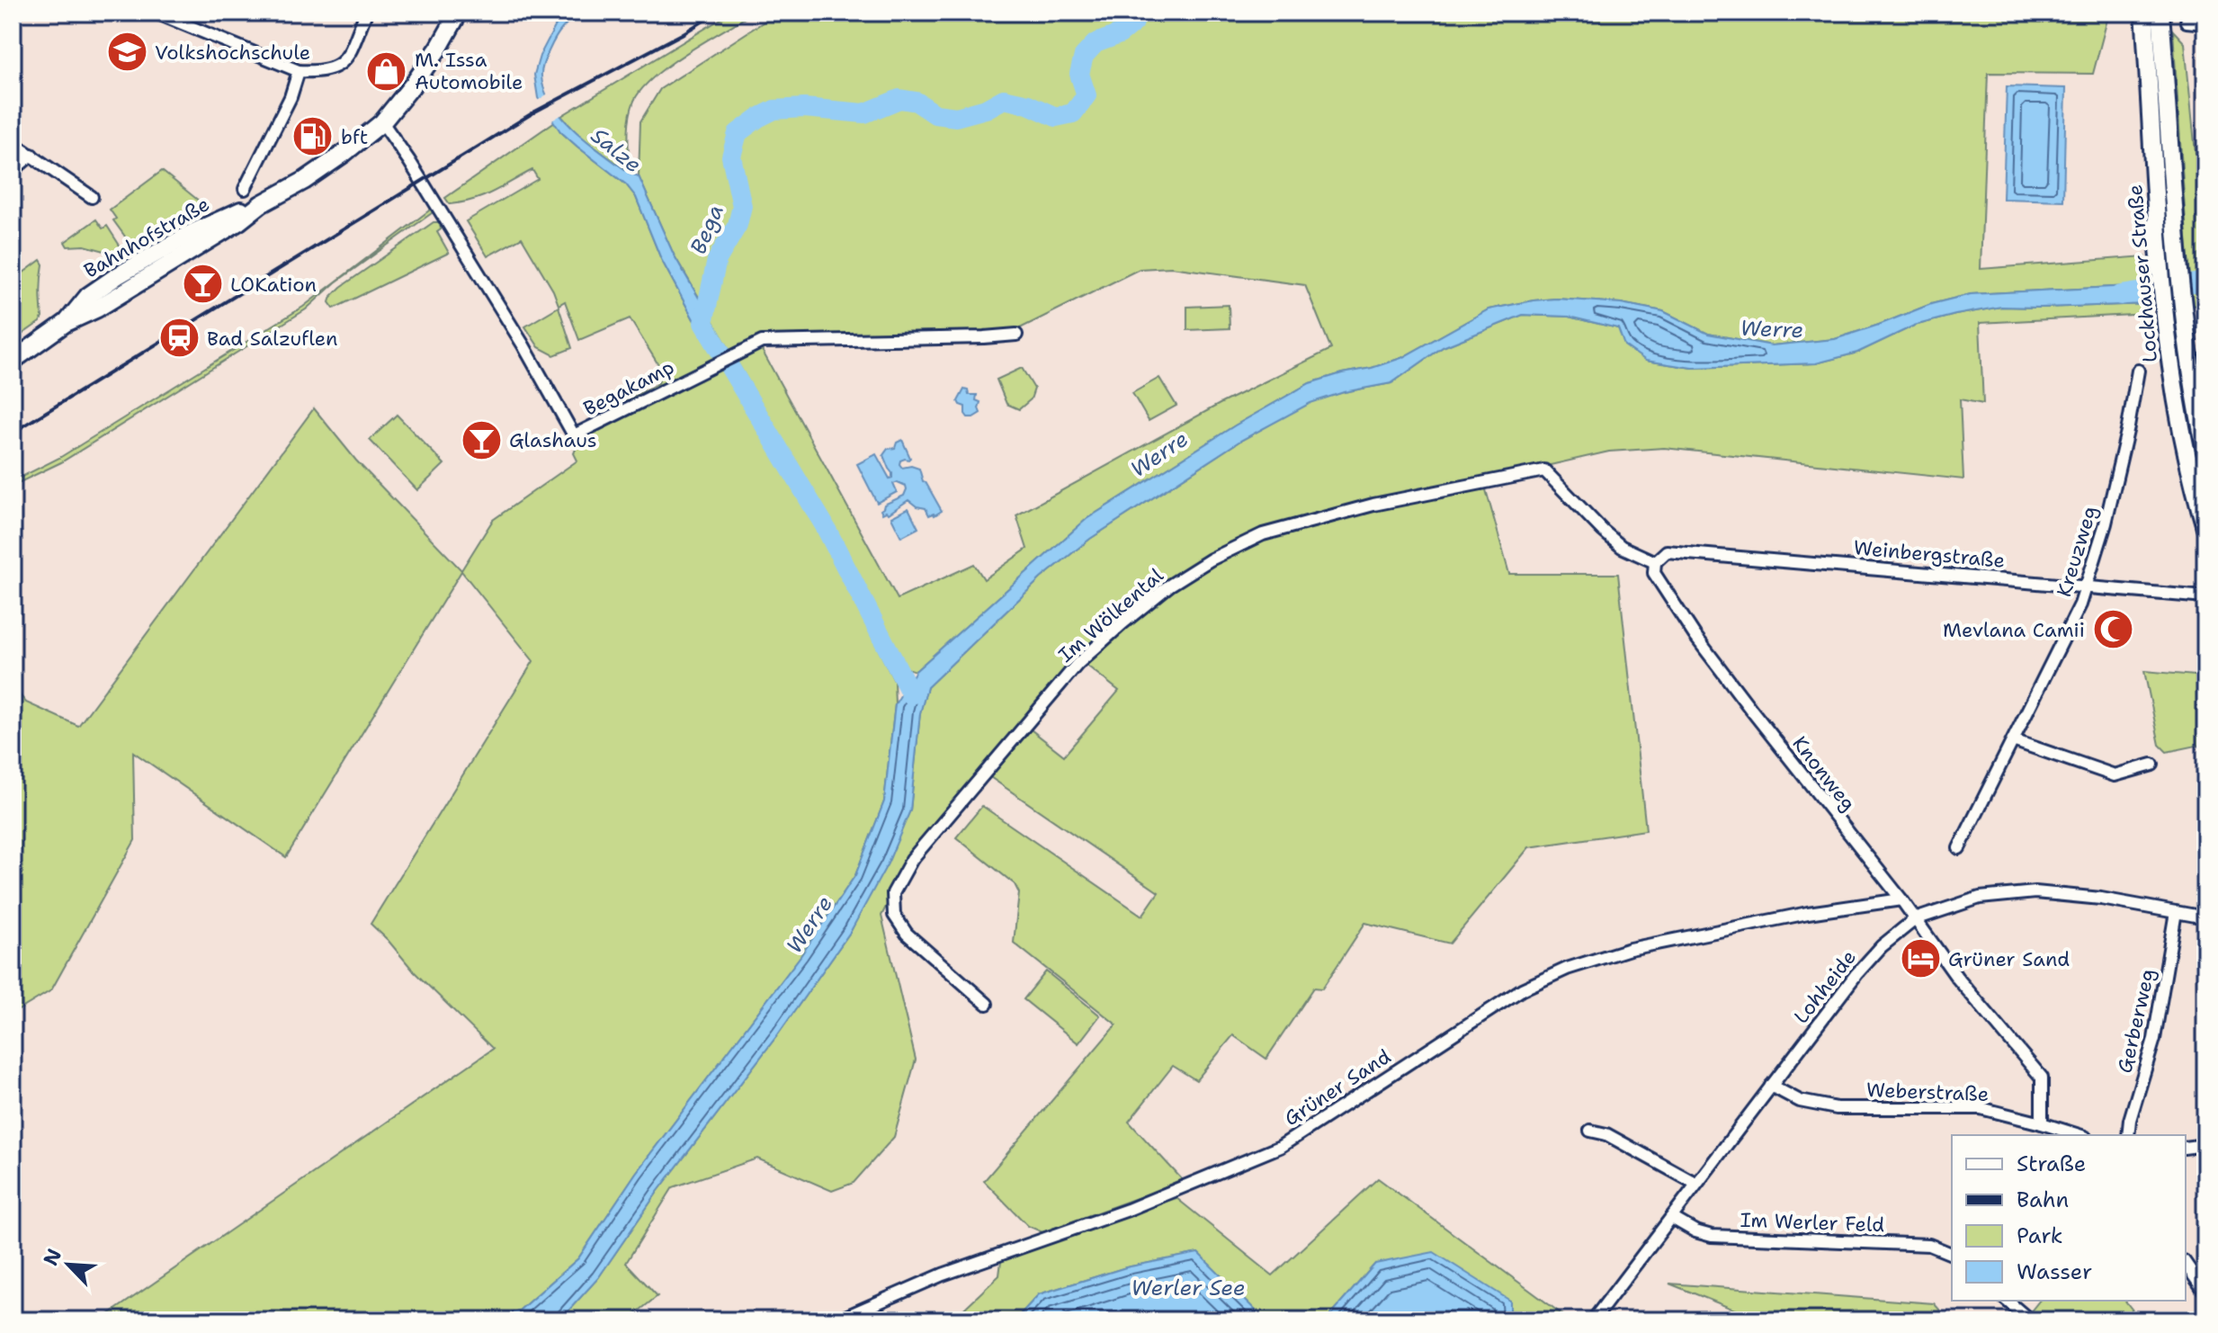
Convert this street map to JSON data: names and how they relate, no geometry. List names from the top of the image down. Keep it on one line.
{"streets":{"main road":["Bahnhofstraße","Lockhauser Straße"],"street":["Begakamp","Kreuzweg","Weinbergstraße","Im Wölkental","Knonweg","Lohheide","Gerberweg","Grüner Sand","Weberstraße","Im Werler Feld"]},"crossings":[["Bahnhofstraße","Begakamp"],["Kreuzweg","Weinbergstraße"],["Weinbergstraße","Im Wölkental"],["Weinbergstraße","Knonweg"],["Im Wölkental","Knonweg"],["Knonweg","Lohheide"],["Knonweg","Grüner Sand"],["Knonweg","Weberstraße"],["Lohheide","Gerberweg"],["Lohheide","Weberstraße"],["Lohheide","Im Werler Feld"]],"water":["Salze","Bega","Werre","Werler See"],"places":{"school or university":["Volkshochschule"],"shop":["M. Issa Automobile"],"fuel station":["bft"],"bar":["LOKation","Glashaus"],"station":["Bad Salzuflen"],"mosque":["Mevlana Camii"],"hotel":["Grüner Sand"]},"legend":["Straße","Bahn","Park","Wasser"],"north":"top left"}
